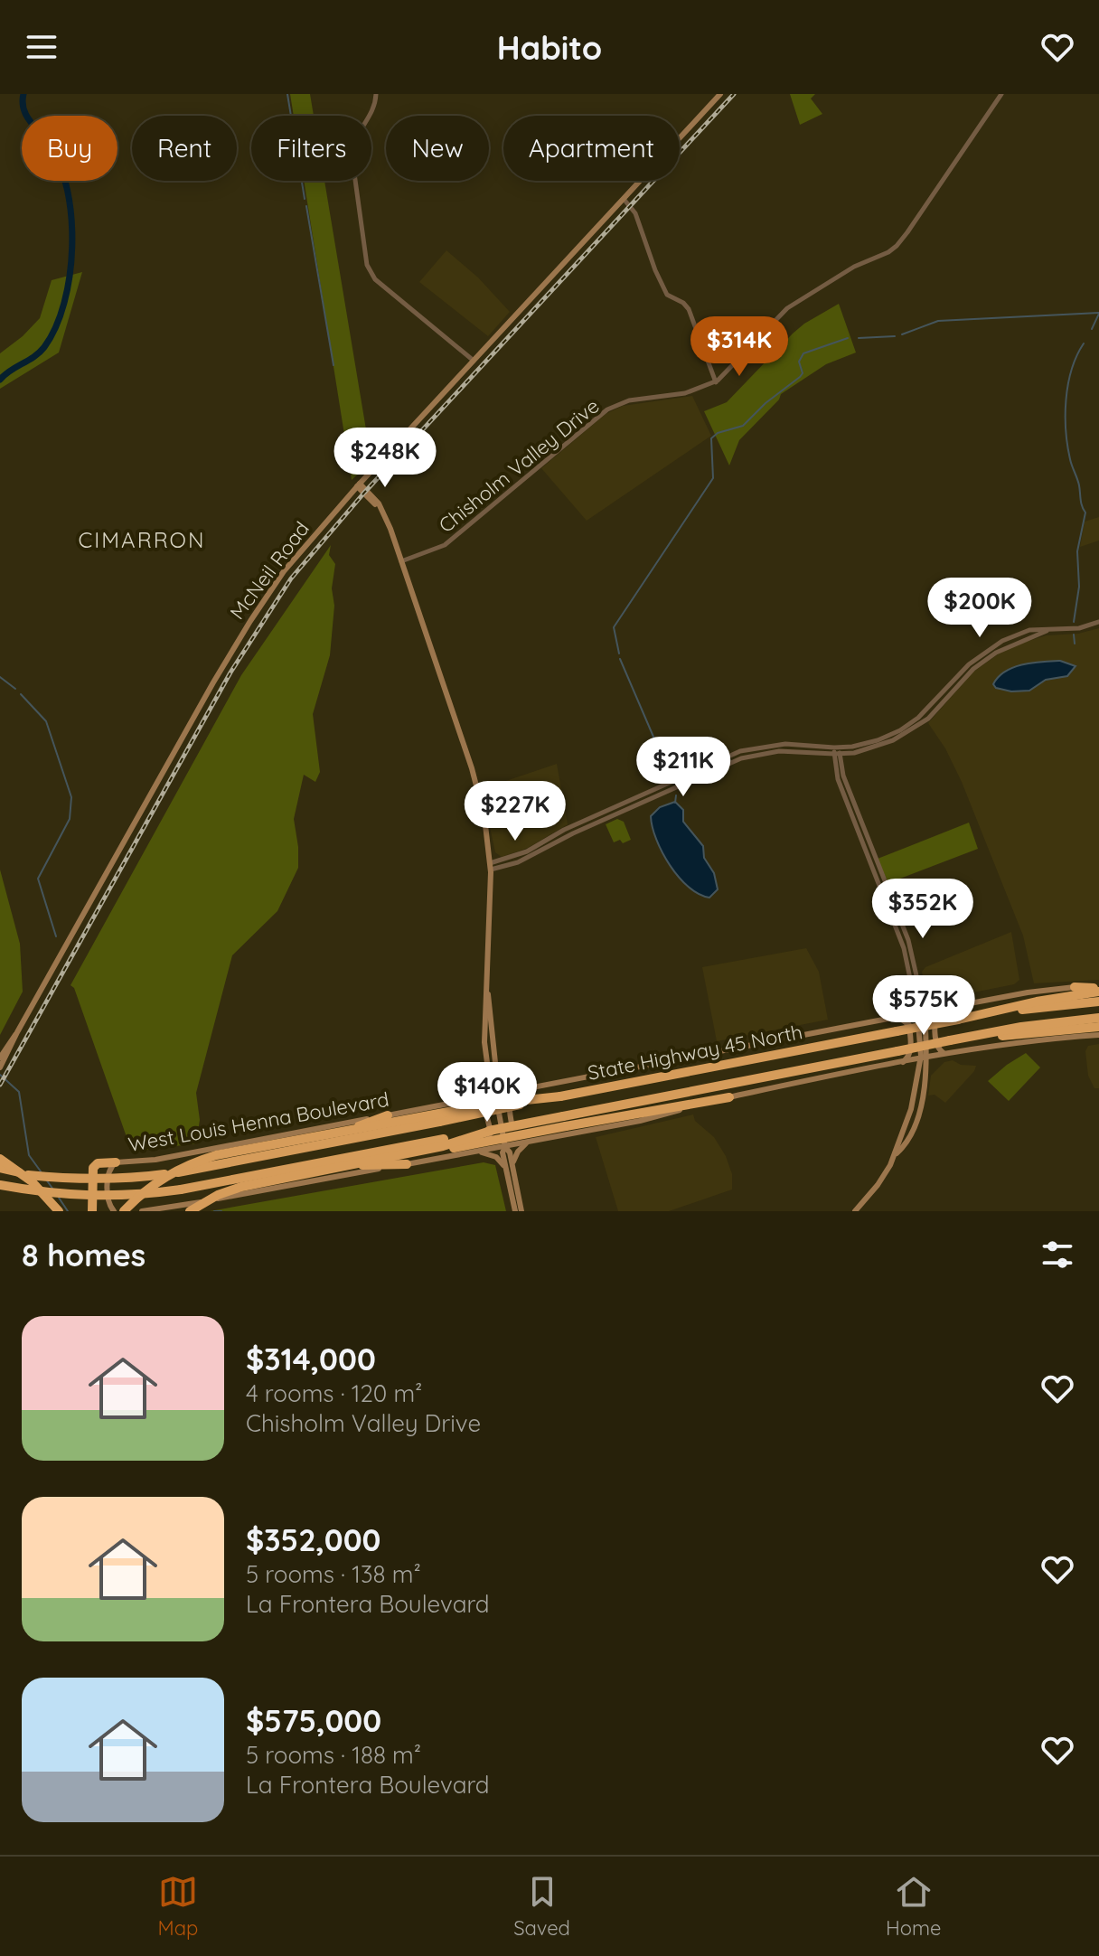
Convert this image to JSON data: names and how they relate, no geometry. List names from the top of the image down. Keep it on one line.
{"streets":{"highway":["State Highway 45 North"],"main road":["McNeil Road","West Louis Henna Boulevard"],"street":["Chisholm Valley Drive"]},"districts":["CIMARRON"],"page":{"header":"Habito","chip":["Buy","Rent","Filters","New","Apartment"],"price":["$314K","$248K","$200K","$211K","$227K","$352K","$575K","$140K"],"heading":"8 homes","list":[{"name":"$314,000","note":"4 rooms · 120 m² · Chisholm Valley Drive"},{"name":"$352,000","note":"5 rooms · 138 m² · La Frontera Boulevard"},{"name":"$575,000","note":"5 rooms · 188 m² · La Frontera Boulevard"}],"tabs":["Map","Saved","Home"]}}
